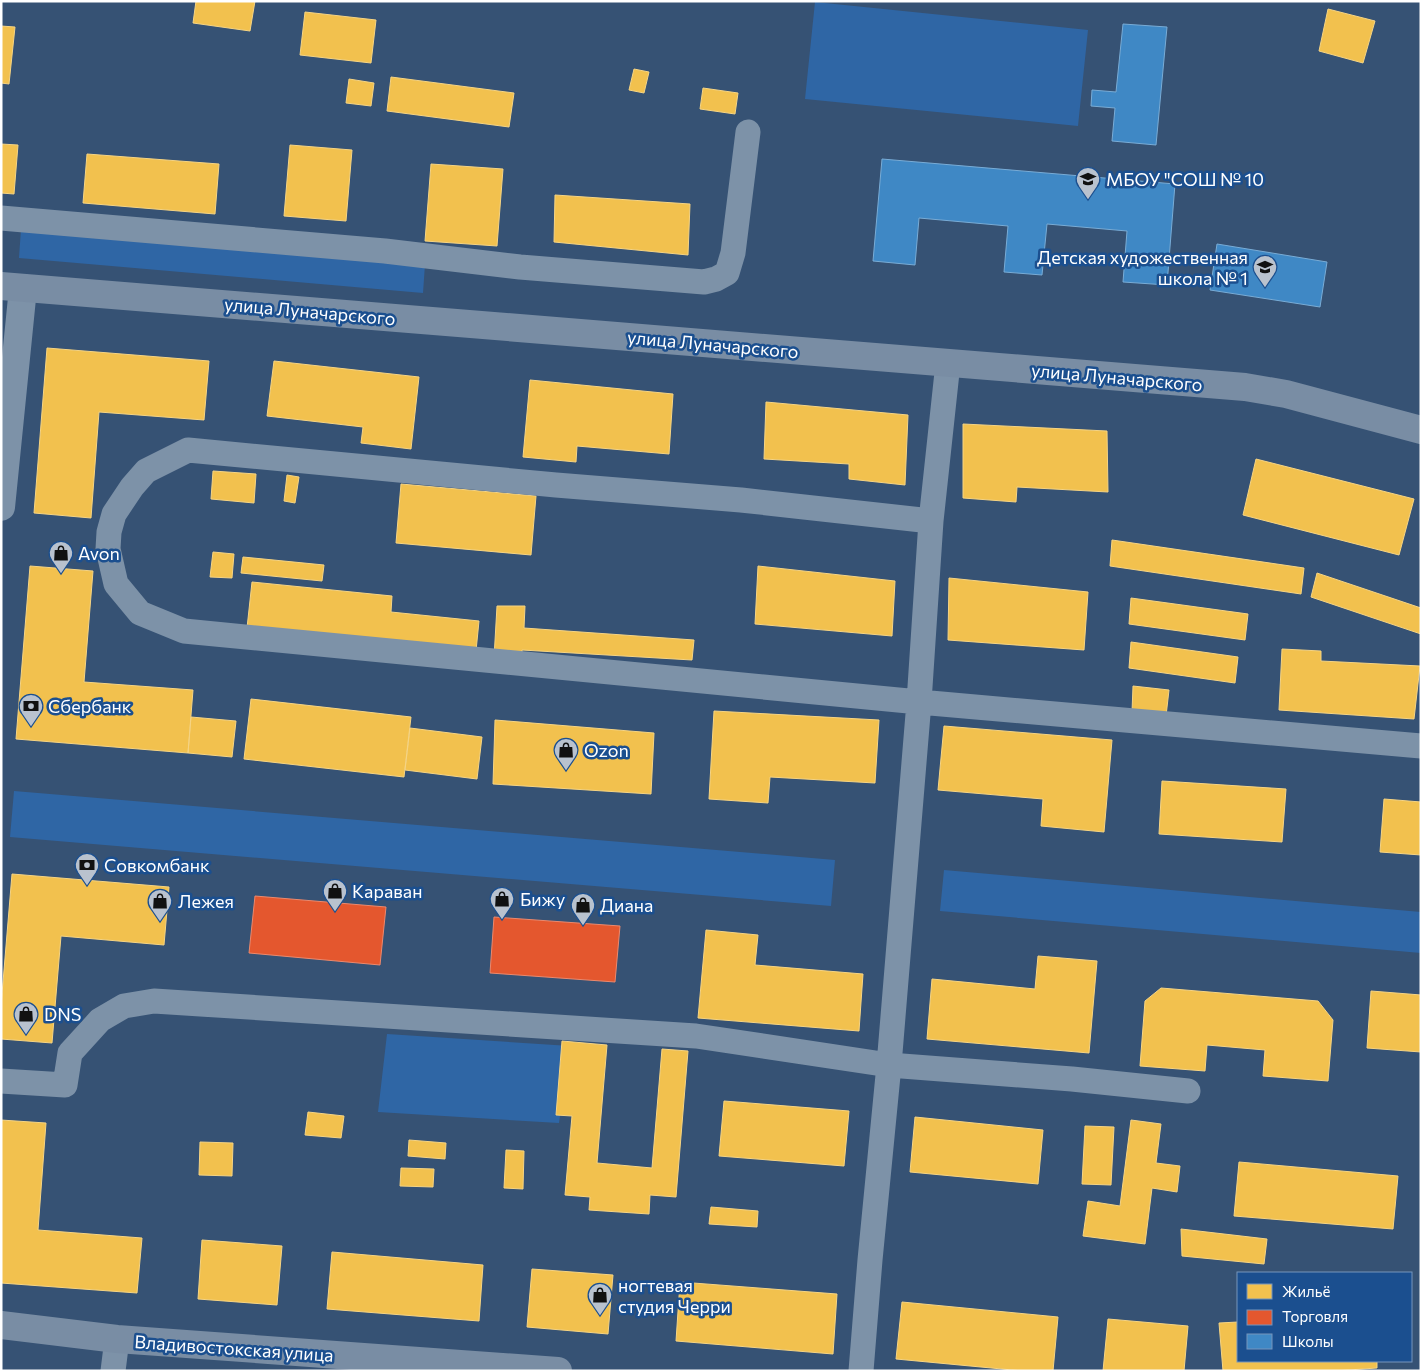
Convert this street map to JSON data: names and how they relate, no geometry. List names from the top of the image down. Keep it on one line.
{"streets":{"main road":["улица Луначарского","Владивостокская улица"]},"places":{"school or university":["МБОУ \"СОШ № 10","Детская художественная школа № 1"],"shop":["Avon","Ozon","Караван","Бижу","Лежея","Диана","DNS","ногтевая студия Черри"],"bank":["Сбербанк","Совкомбанк"]},"legend":["Жильё","Торговля","Школы"]}
